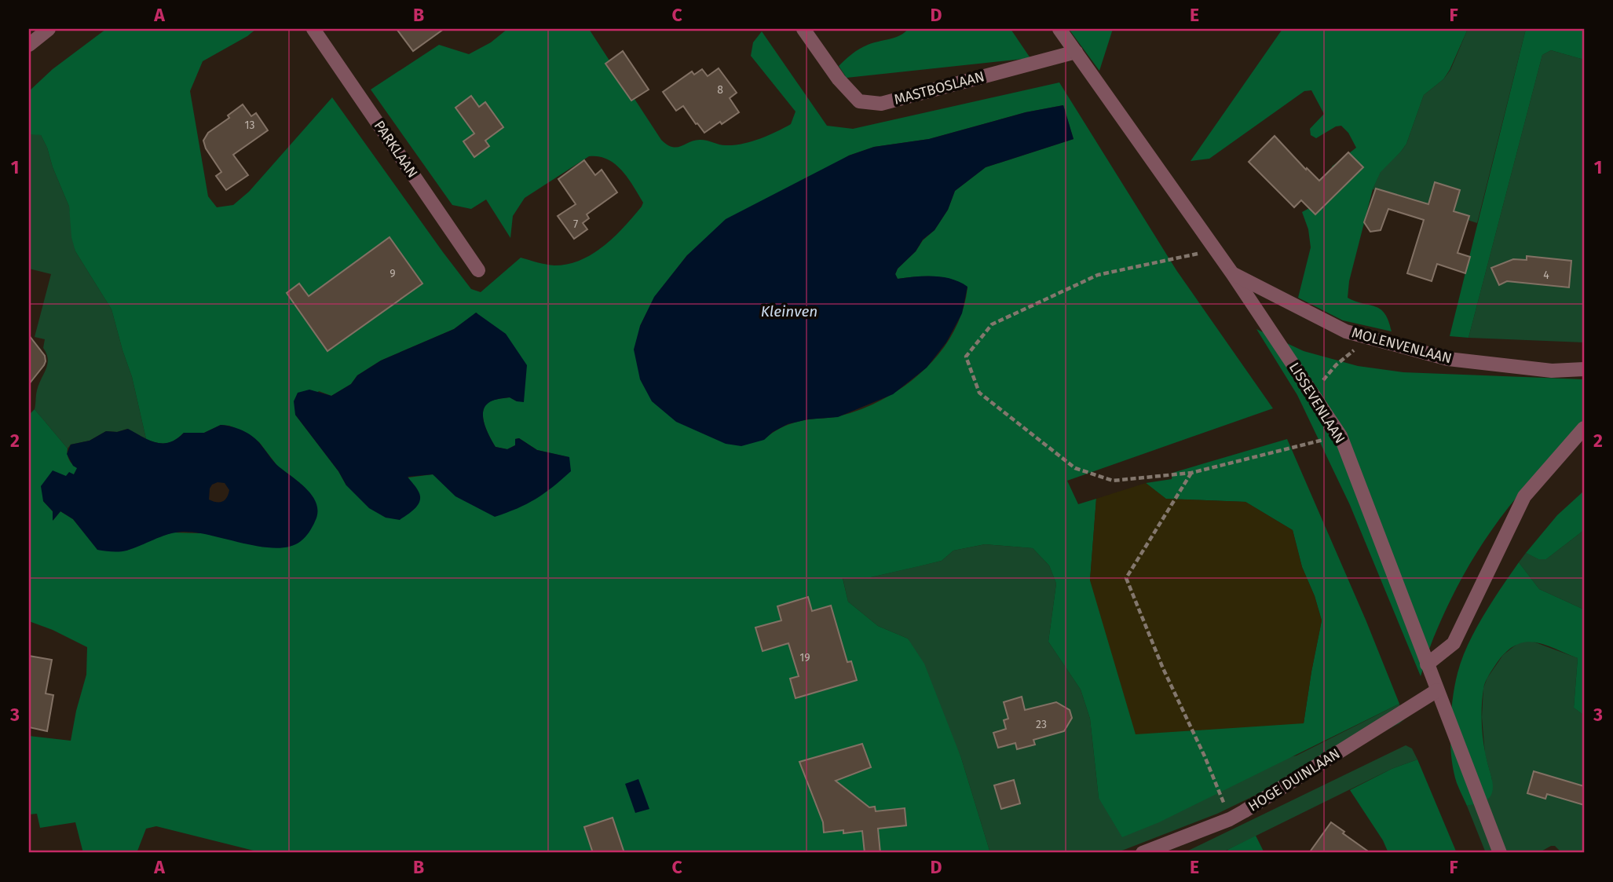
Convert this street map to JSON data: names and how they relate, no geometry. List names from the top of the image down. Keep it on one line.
{"streets":{"street":["MASTBOSLAAN","PARKLAAN","MOLENVENLAAN","LISSEVENLAAN","HOGE DUINLAAN"]},"crossings":[["MASTBOSLAAN","LISSEVENLAAN"],["MOLENVENLAAN","LISSEVENLAAN"],["LISSEVENLAAN","HOGE DUINLAAN"]],"water":["Kleinven"],"house_numbers":["8","13","7","9","4","19","23"],"grid":{"columns":["A","B","C","D","E","F"],"rows":["1","2","3"]}}
